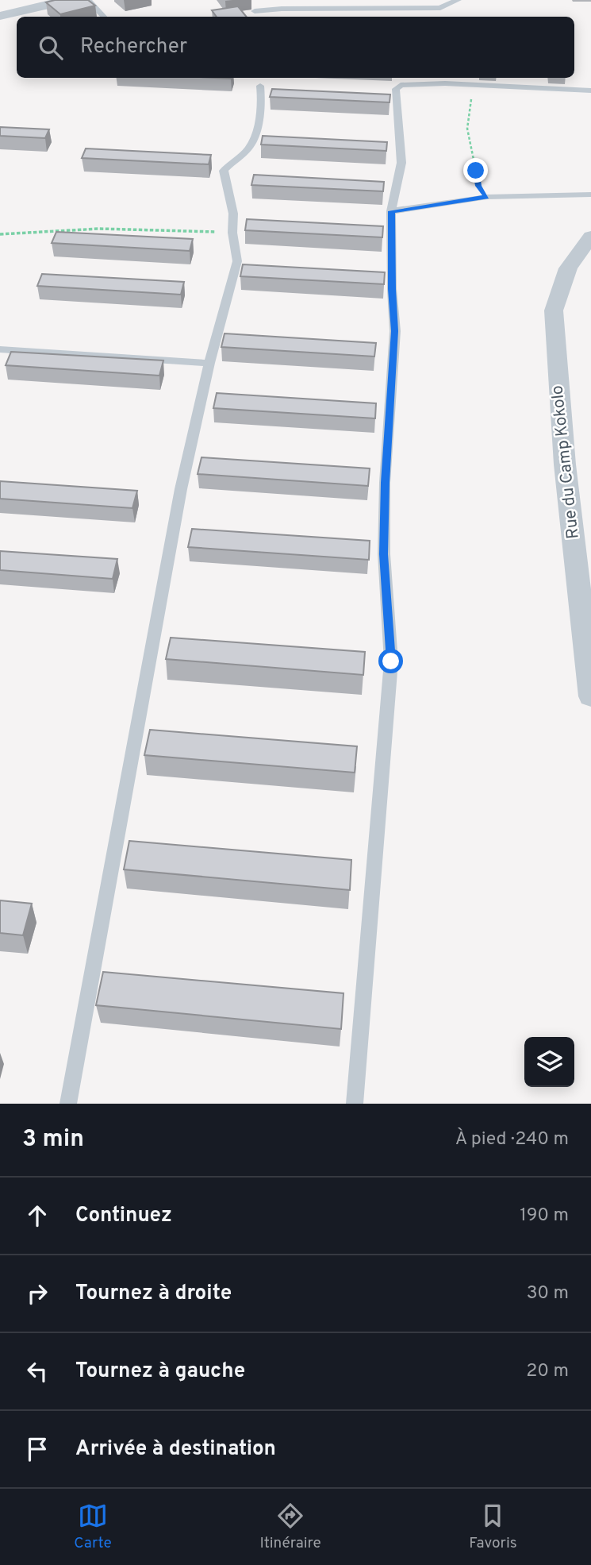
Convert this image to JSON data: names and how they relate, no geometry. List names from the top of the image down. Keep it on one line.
{"streets":{"street":["Rue du Camp Kokolo"]},"page":{"search":"Rechercher","heading":["3 min","À pied · 240 m"],"list":[["Continuez","190 m"],["Tournez à droite","30 m"],["Tournez à gauche","20 m"],"Arrivée à destination"],"nav":["Carte","Itinéraire","Favoris"]}}
